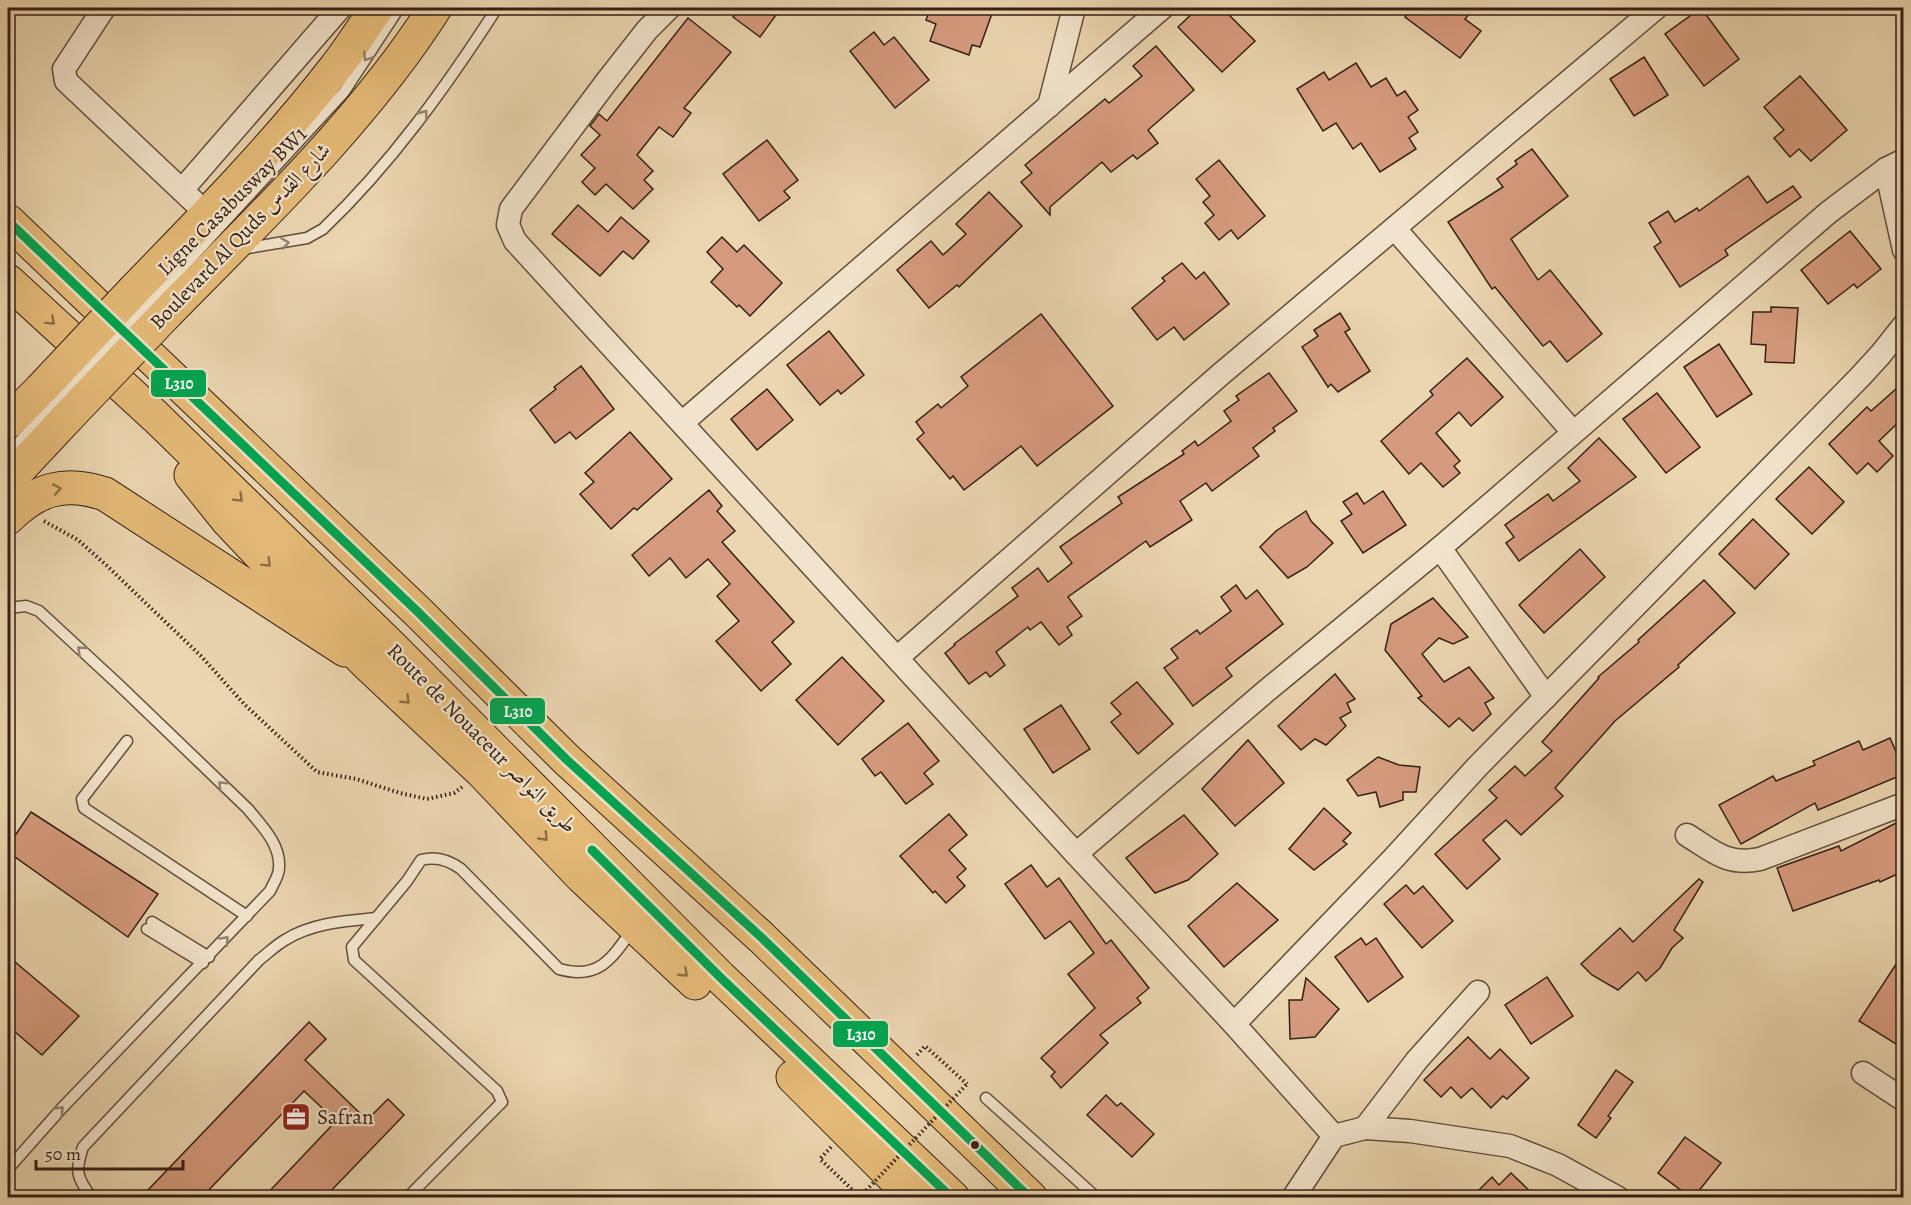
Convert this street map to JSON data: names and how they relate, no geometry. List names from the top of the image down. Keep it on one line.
{"streets":{"main road":["Boulevard Al Quds شارع القدس","Route de Nouaceur طريق النواصر"],"lane":["Ligne Casabusway BW1"]},"crossings":[["Ligne Casabusway BW1","Boulevard Al Quds شارع القدس"]],"places":{"office":["Safran"]},"lines":["transit line L310"],"scale_bar":"50 m"}
